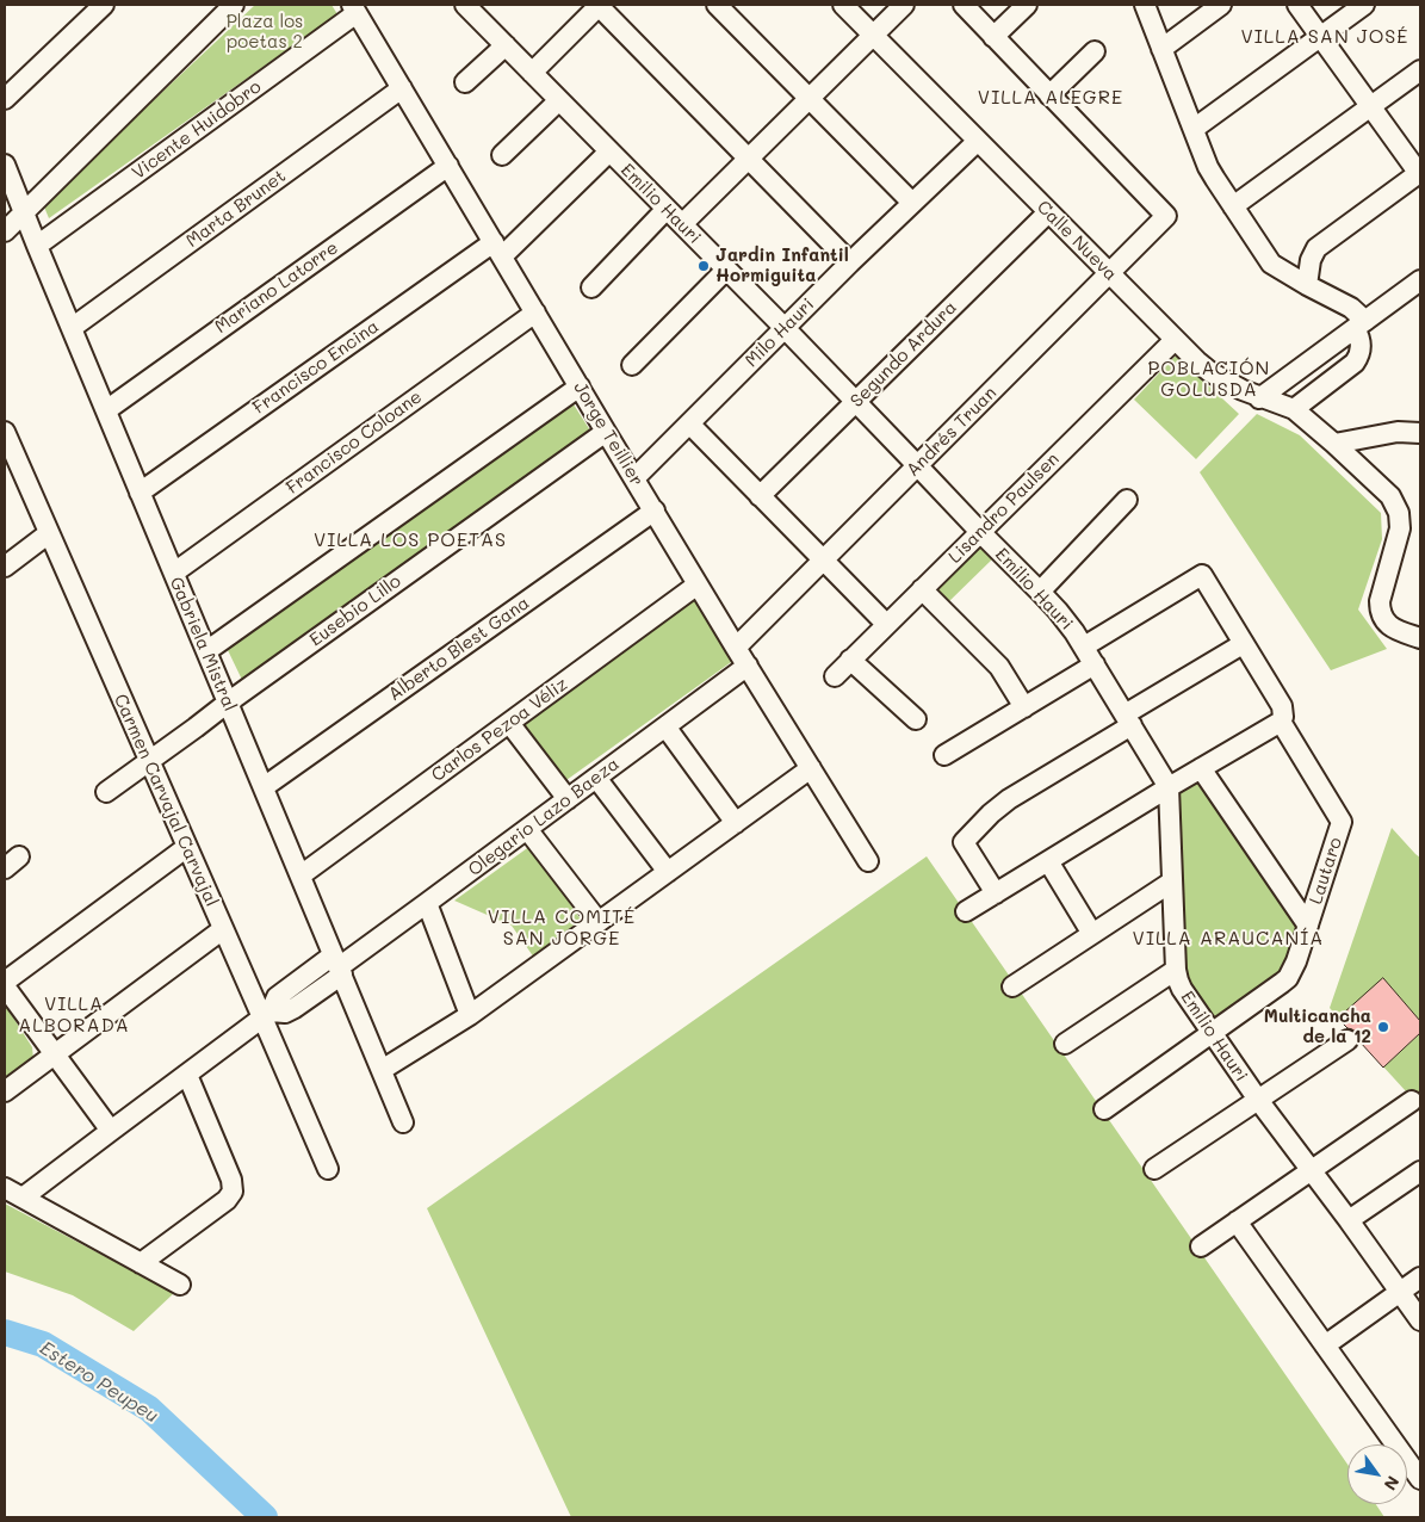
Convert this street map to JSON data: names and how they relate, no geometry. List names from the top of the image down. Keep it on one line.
{"streets":{"street":["Vicente Huidobro","Emilio Hauri","Marta Brunet","Calle Nueva","Mariano Latorre","Milo Hauri","Segundo Ardura","Francisco Encina","Andrés Truan","Jorge Teillier","Francisco Coloane","Lisandro Paulsen","Eusebio Lillo","Gabriela Mistral","Alberto Blest Gana","Carlos Pezoa Véliz","Carmen Carvajal Carvajal","Olegario Lazo Baeza","Lautaro"]},"crossings":[["Vicente Huidobro","Jorge Teillier"],["Vicente Huidobro","Gabriela Mistral"],["Emilio Hauri","Milo Hauri"],["Emilio Hauri","Segundo Ardura"],["Emilio Hauri","Francisco Encina"],["Emilio Hauri","Andrés Truan"],["Emilio Hauri","Lisandro Paulsen"],["Emilio Hauri","Lautaro"],["Marta Brunet","Jorge Teillier"],["Marta Brunet","Gabriela Mistral"],["Calle Nueva","Milo Hauri"],["Calle Nueva","Segundo Ardura"],["Calle Nueva","Andrés Truan"],["Calle Nueva","Lisandro Paulsen"],["Mariano Latorre","Jorge Teillier"],["Mariano Latorre","Gabriela Mistral"],["Milo Hauri","Jorge Teillier"],["Francisco Encina","Jorge Teillier"],["Francisco Encina","Gabriela Mistral"],["Andrés Truan","Jorge Teillier"],["Jorge Teillier","Francisco Coloane"],["Jorge Teillier","Eusebio Lillo"],["Jorge Teillier","Alberto Blest Gana"],["Jorge Teillier","Carlos Pezoa Véliz"],["Jorge Teillier","Olegario Lazo Baeza"],["Francisco Coloane","Gabriela Mistral"],["Eusebio Lillo","Gabriela Mistral"],["Eusebio Lillo","Carmen Carvajal Carvajal"],["Gabriela Mistral","Alberto Blest Gana"],["Gabriela Mistral","Carlos Pezoa Véliz"],["Gabriela Mistral","Olegario Lazo Baeza"],["Carmen Carvajal Carvajal","Olegario Lazo Baeza"]],"districts":["VILLA SAN JOSÉ","VILLA ALEGRE","POBLACIÓN GOLUSDA","VILLA LOS POETAS","VILLA COMITÉ SAN JORGE","VILLA ARAUCANÍA","VILLA ALBORADA"],"water":["Estero Peupeu"],"parks":["Plaza los poetas 2"],"places":["Jardin Infantil Hormiguita","Multicancha de la 12"],"north":"bottom right"}
